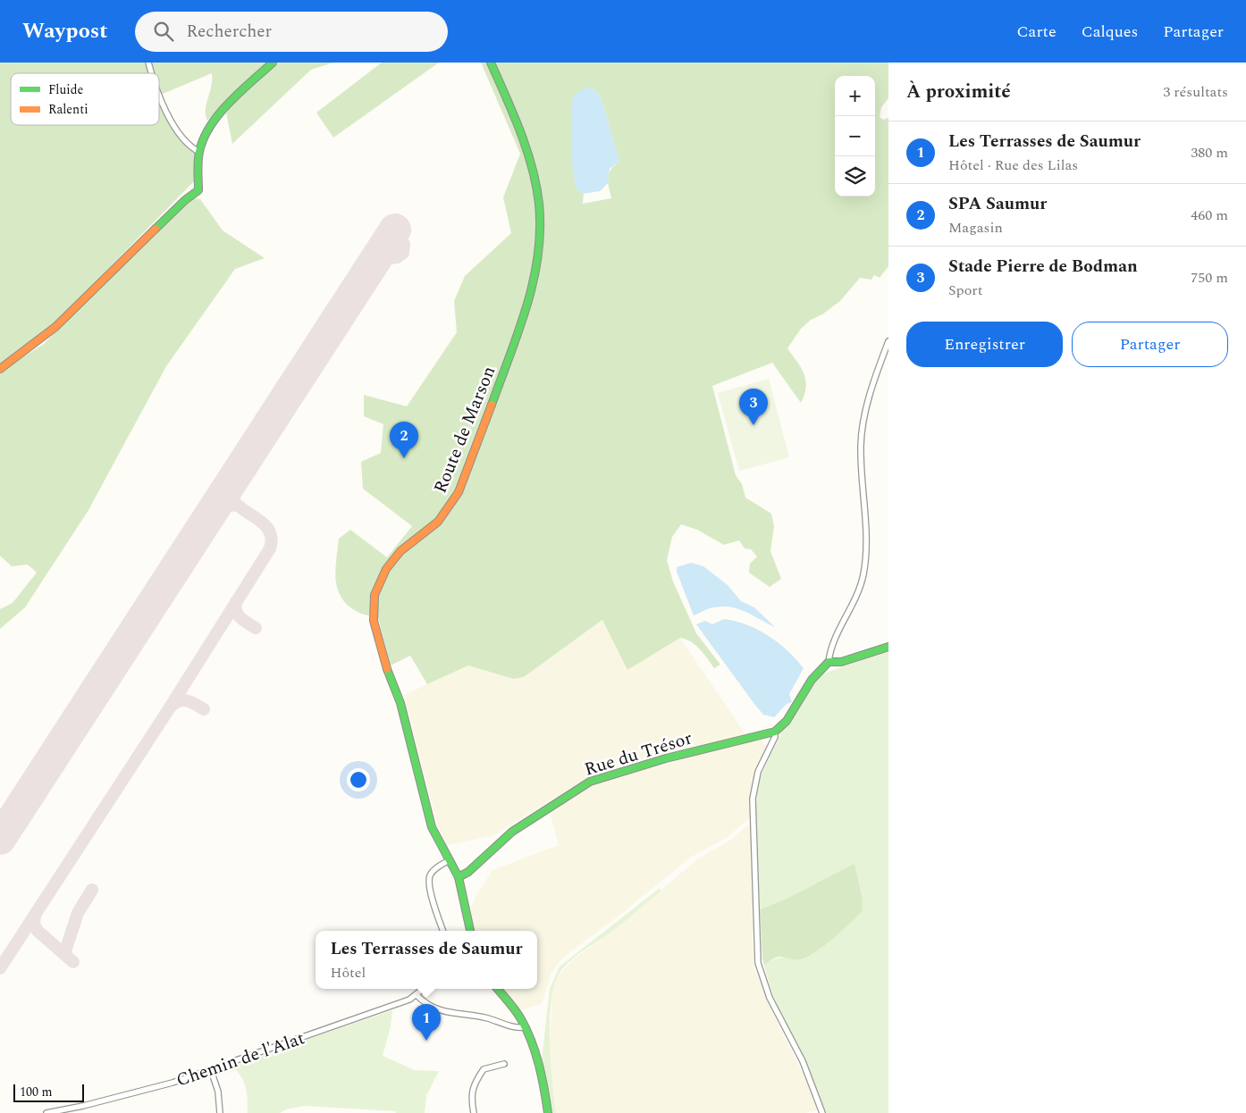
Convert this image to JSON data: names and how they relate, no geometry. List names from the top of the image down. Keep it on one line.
{"streets":{"street":["Route de Marson","Rue du Trésor","Chemin de l'Alat"]},"crossings":[["Route de Marson","Rue du Trésor"]],"legend":["Fluide","Ralenti"],"scale_bar":"100 m","page":{"header":"Waypost","search":"Rechercher","nav":["Carte","Calques","Partager"],"heading":["À proximité","3 résultats"],"map_buttons":["+","−"],"list":[{"mark":"1","name":"Les Terrasses de Saumur","note":"Hôtel · Rue des Lilas","value":"380 m"},{"mark":"2","name":"SPA Saumur","note":"Magasin","value":"460 m"},{"mark":"3","name":"Stade Pierre de Bodman","note":"Sport","value":"750 m"}],"buttons":["Enregistrer","Partager"],"pins":["3","2","1"],"popup":["Les Terrasses de Saumur","Hôtel"],"scale":"100 m"}}
